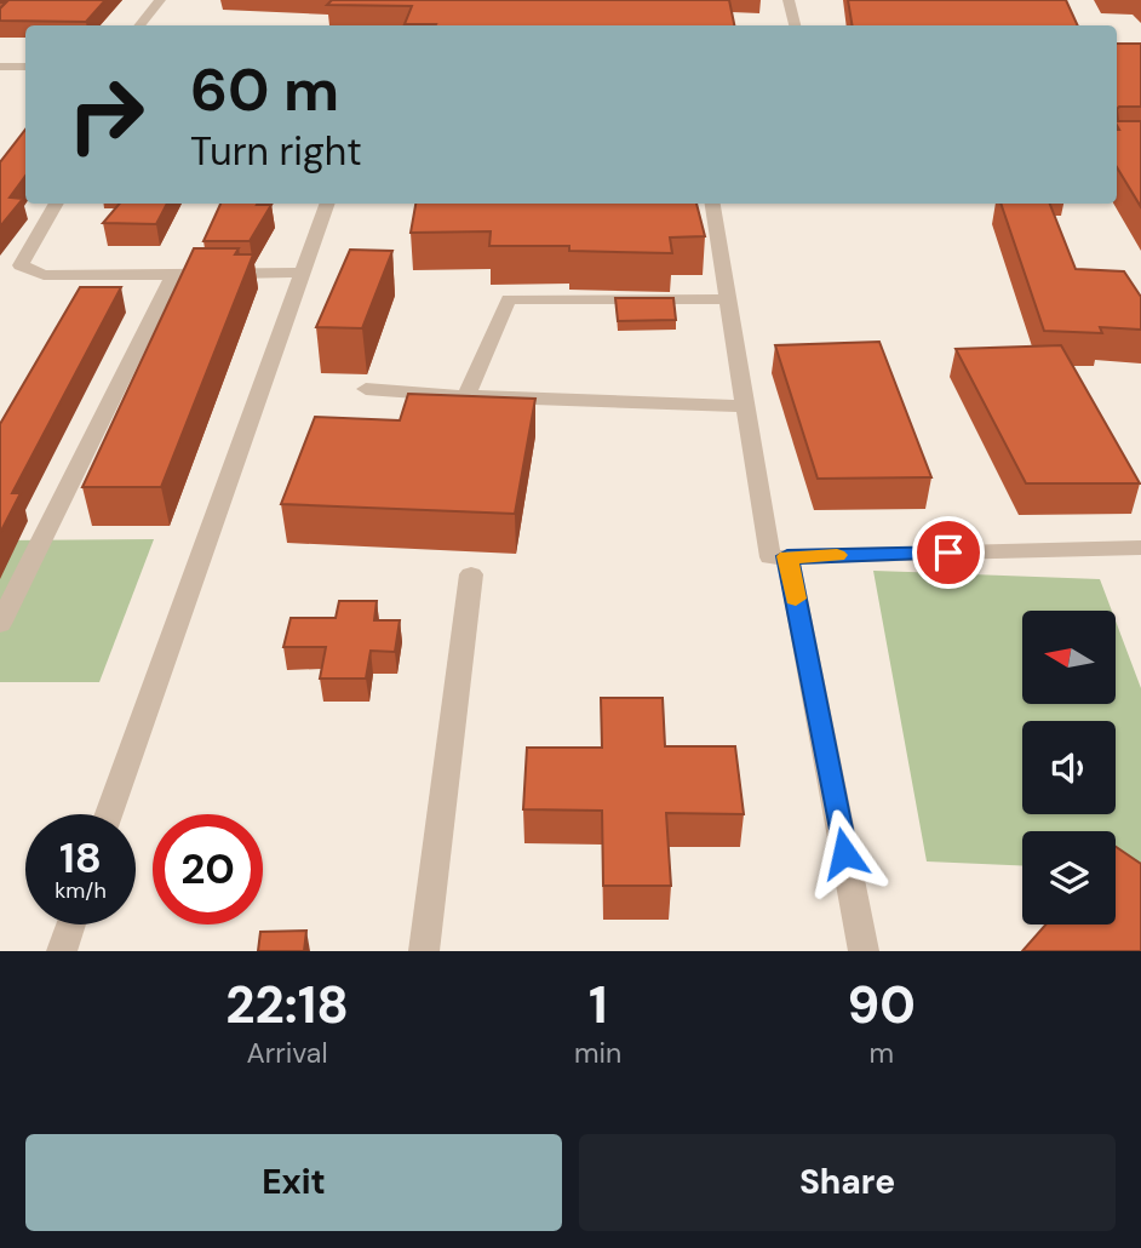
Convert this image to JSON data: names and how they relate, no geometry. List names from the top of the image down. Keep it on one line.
{"north":"left","page":{"turn":["60 m","Turn right"],"speed":"18 km/h","limit":"20","eta":["22:18","Arrival","1","min","90","m"],"buttons":["Exit","Share"]}}
